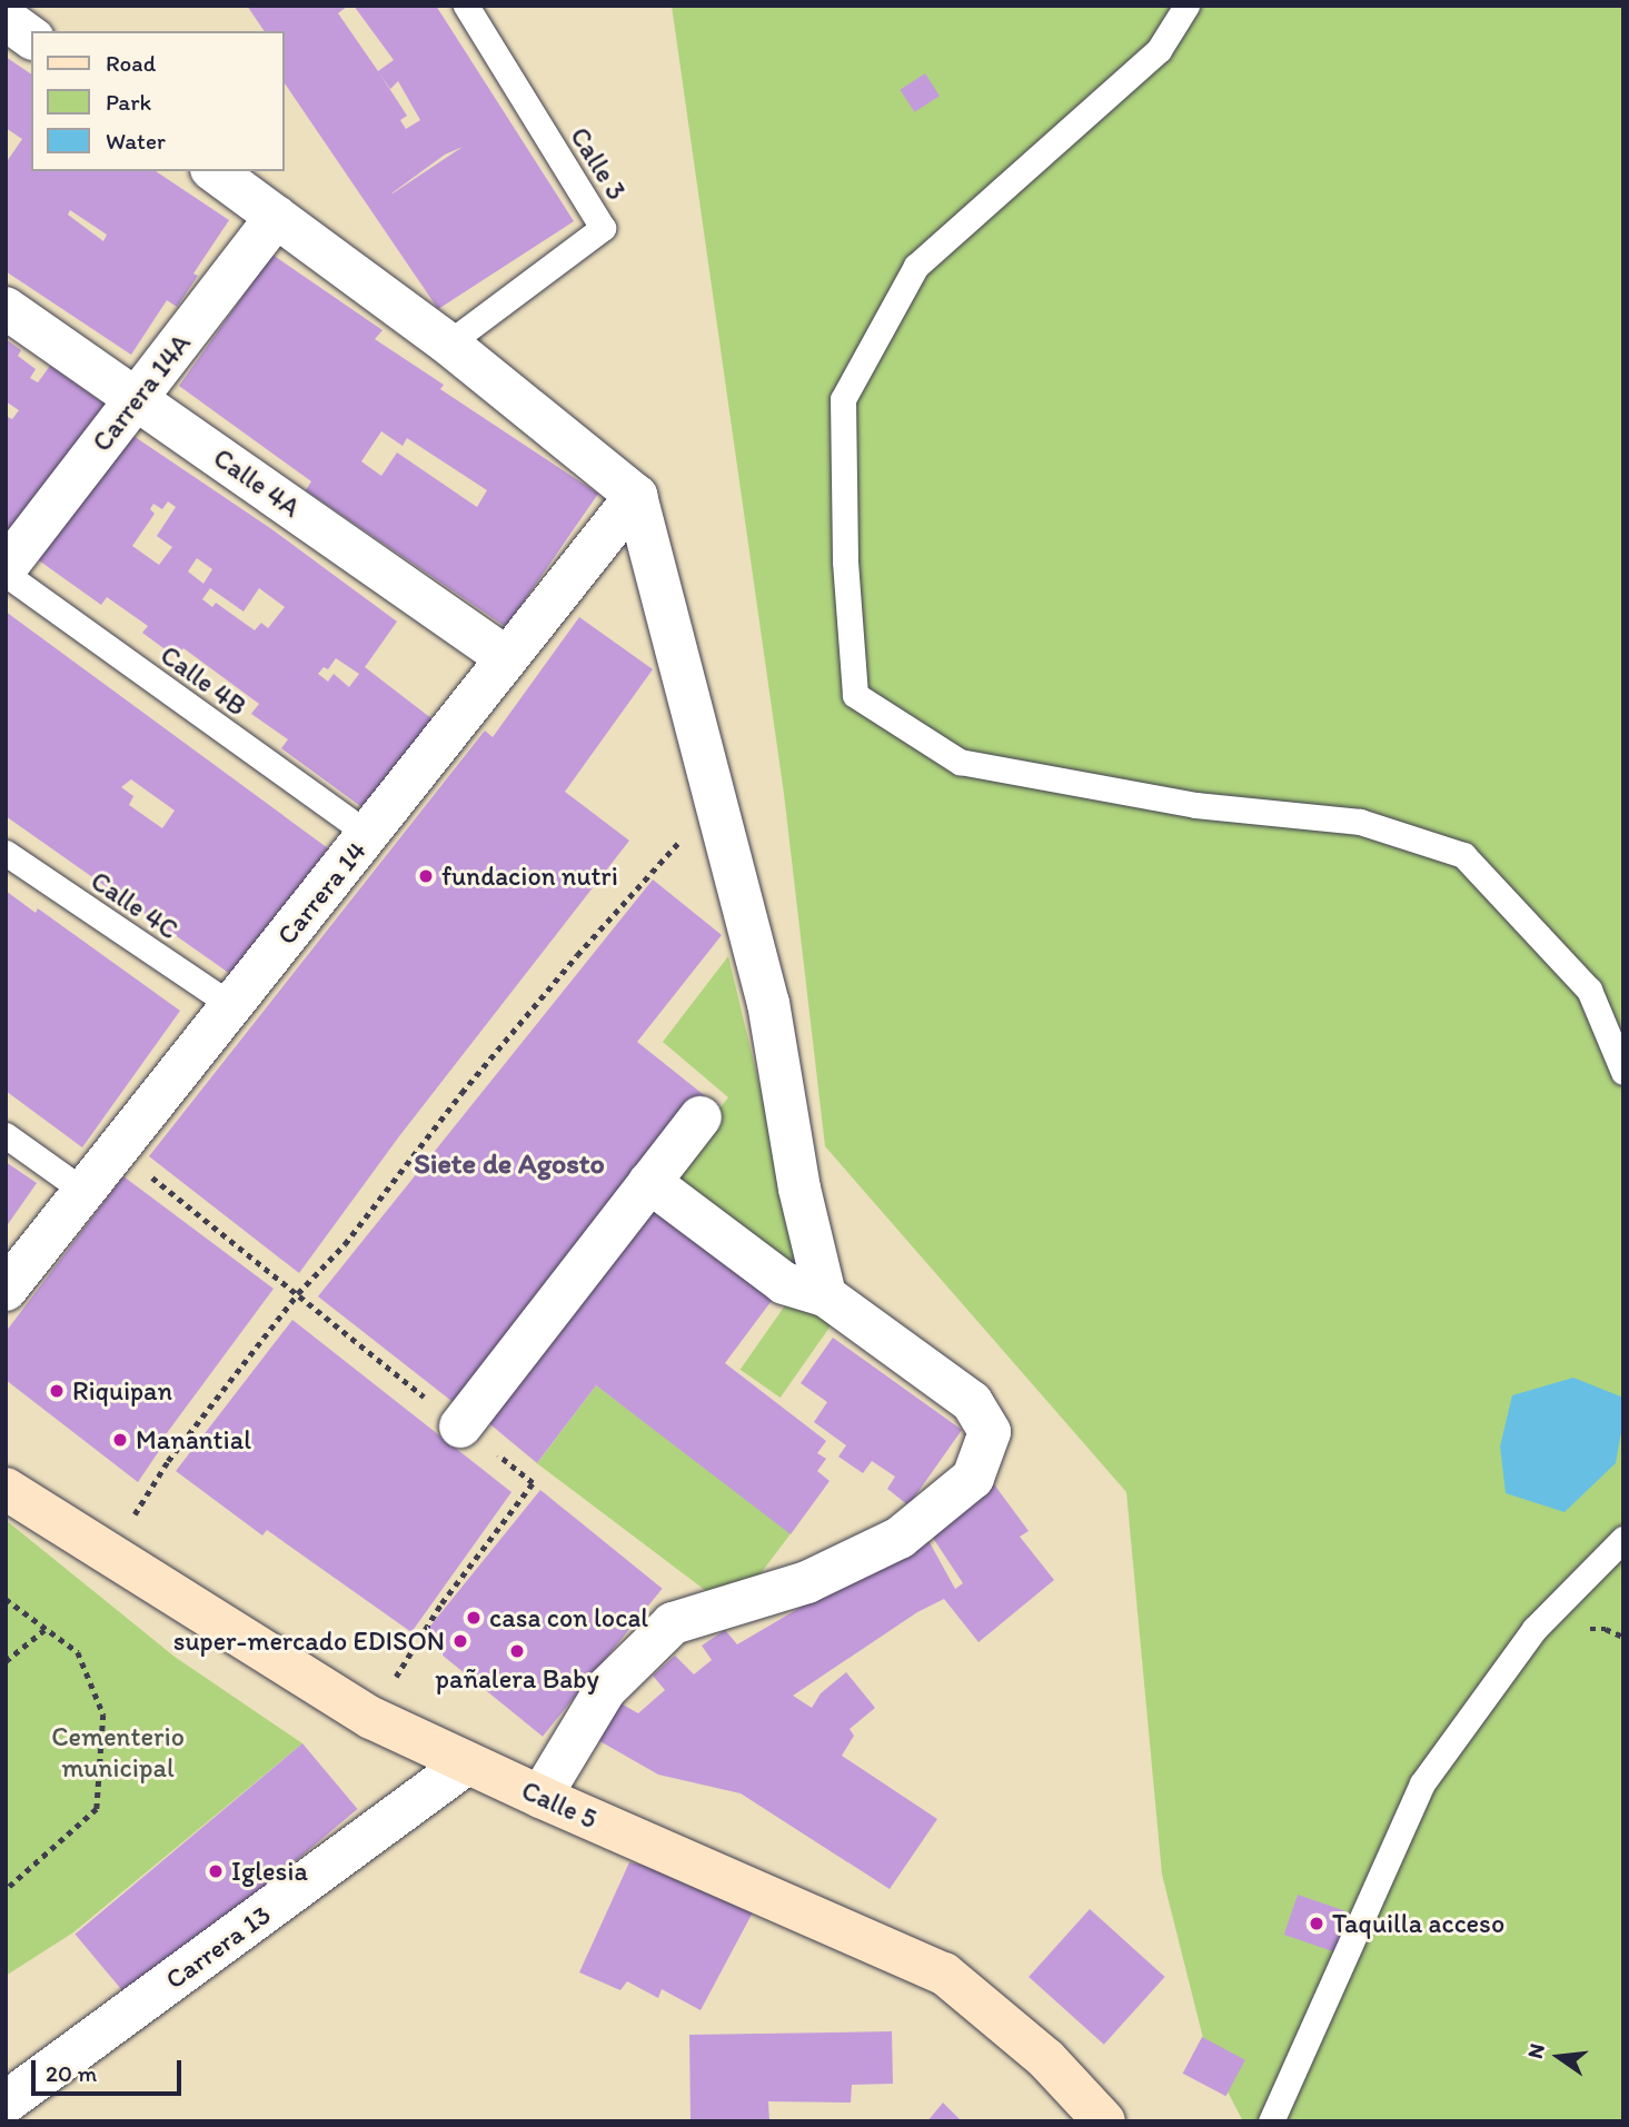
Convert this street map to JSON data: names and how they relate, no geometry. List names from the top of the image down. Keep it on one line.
{"streets":{"street":["Carrera 14A","Calle 4A","Carrera 14","Calle 5","Carrera 13"],"lane":["Calle 3","Calle 4B","Calle 4C"]},"crossings":[["Carrera 14A","Calle 4A"],["Carrera 14A","Calle 4B"],["Calle 4A","Carrera 14"],["Calle 4B","Carrera 14"],["Carrera 14","Calle 4C"],["Calle 5","Carrera 13"]],"districts":["Siete de Agosto"],"parks":["Cementerio municipal"],"places":["fundacion nutri","Riquipan","Manantial","casa con local","super-mercado EDISON","pañalera Baby","Iglesia","Taquilla acceso"],"legend":["Road","Park","Water"],"scale_bar":"20 m","north":"left"}
